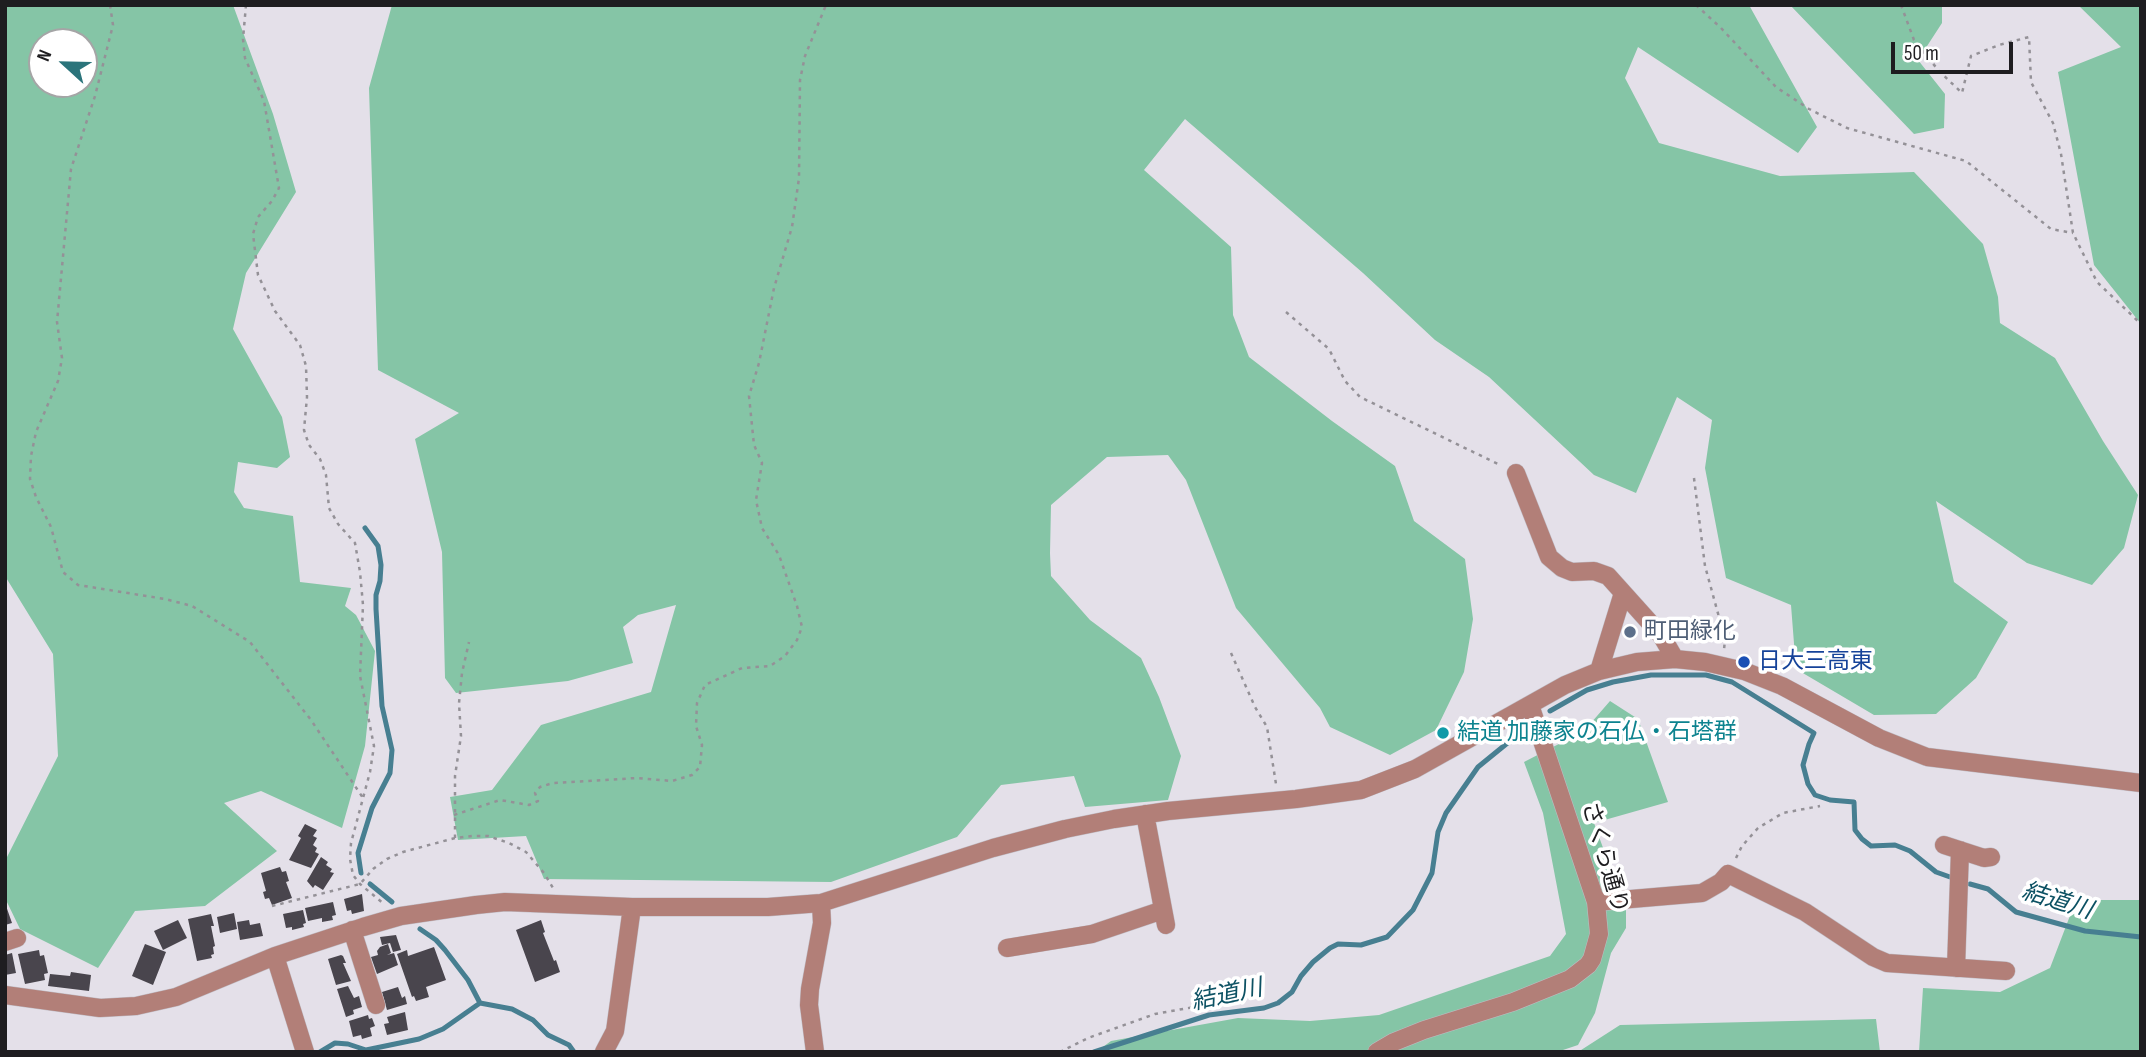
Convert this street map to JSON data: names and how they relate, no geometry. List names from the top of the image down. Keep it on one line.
{"streets":{"street":["さくら通り"]},"water":["結道川"],"places":["町田緑化","日大三高東","結道 加藤家の石仏・石塔群"],"scale_bar":"50 m","north":"left"}
